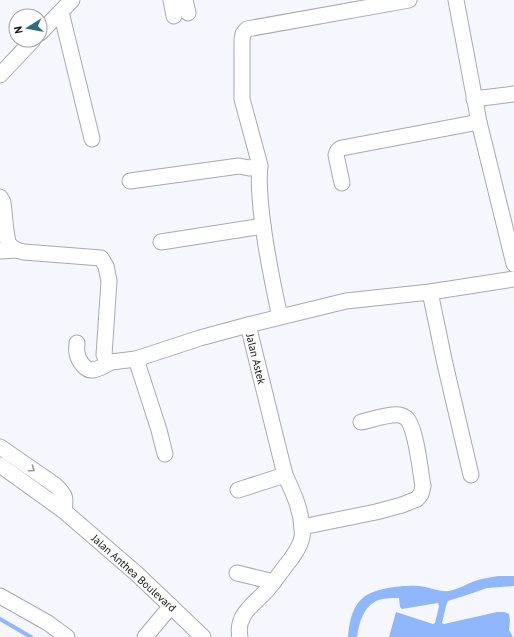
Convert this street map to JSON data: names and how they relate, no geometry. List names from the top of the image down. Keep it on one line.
{"streets":{"street":["Jalan Astek","Jalan Anthea Boulevard"]},"north":"left"}
